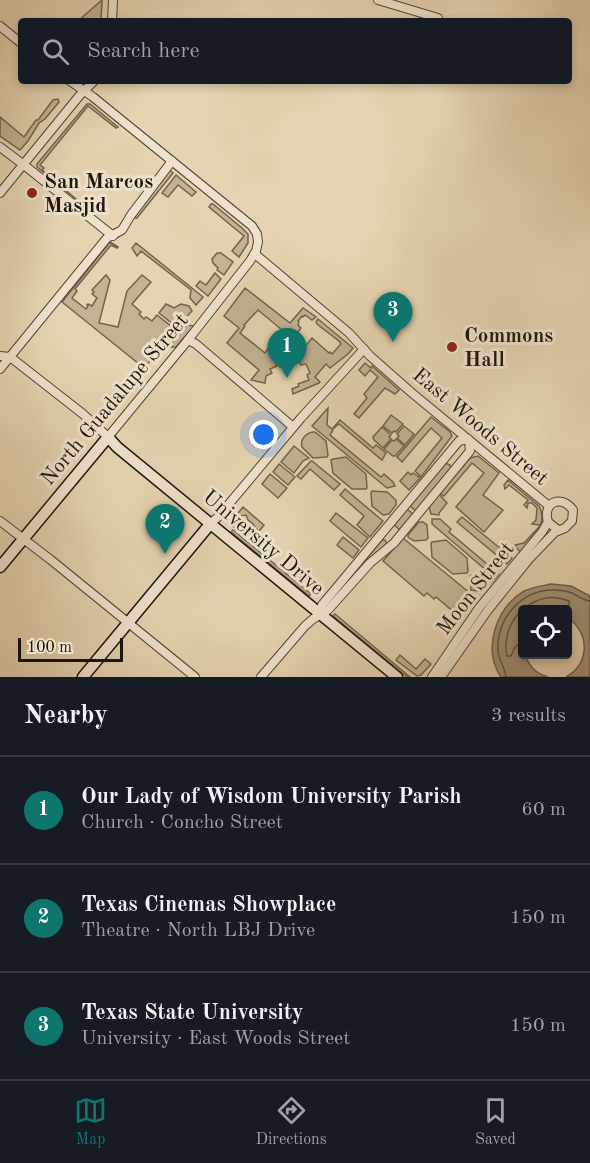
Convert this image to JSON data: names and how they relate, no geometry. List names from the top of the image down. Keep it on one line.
{"streets":{"main road":["North Guadalupe Street","University Drive"],"street":["East Woods Street","Moon Street"]},"crossings":[["North Guadalupe Street","East Woods Street"],["North Guadalupe Street","University Drive"],["East Woods Street","Moon Street"]],"places":["San Marcos Masjid","Commons Hall"],"scale_bar":"100 m","page":{"search":"Search here","pins":["3","1","2"],"scale":"100 m","heading":["Nearby","3 results"],"list":[{"mark":"1","name":"Our Lady of Wisdom University Parish","note":"Church · Concho Street","value":"60 m"},{"mark":"2","name":"Texas Cinemas Showplace","note":"Theatre · North LBJ Drive","value":"150 m"},{"mark":"3","name":"Texas State University","note":"University · East Woods Street","value":"150 m"}],"nav":["Map","Directions","Saved"]}}
